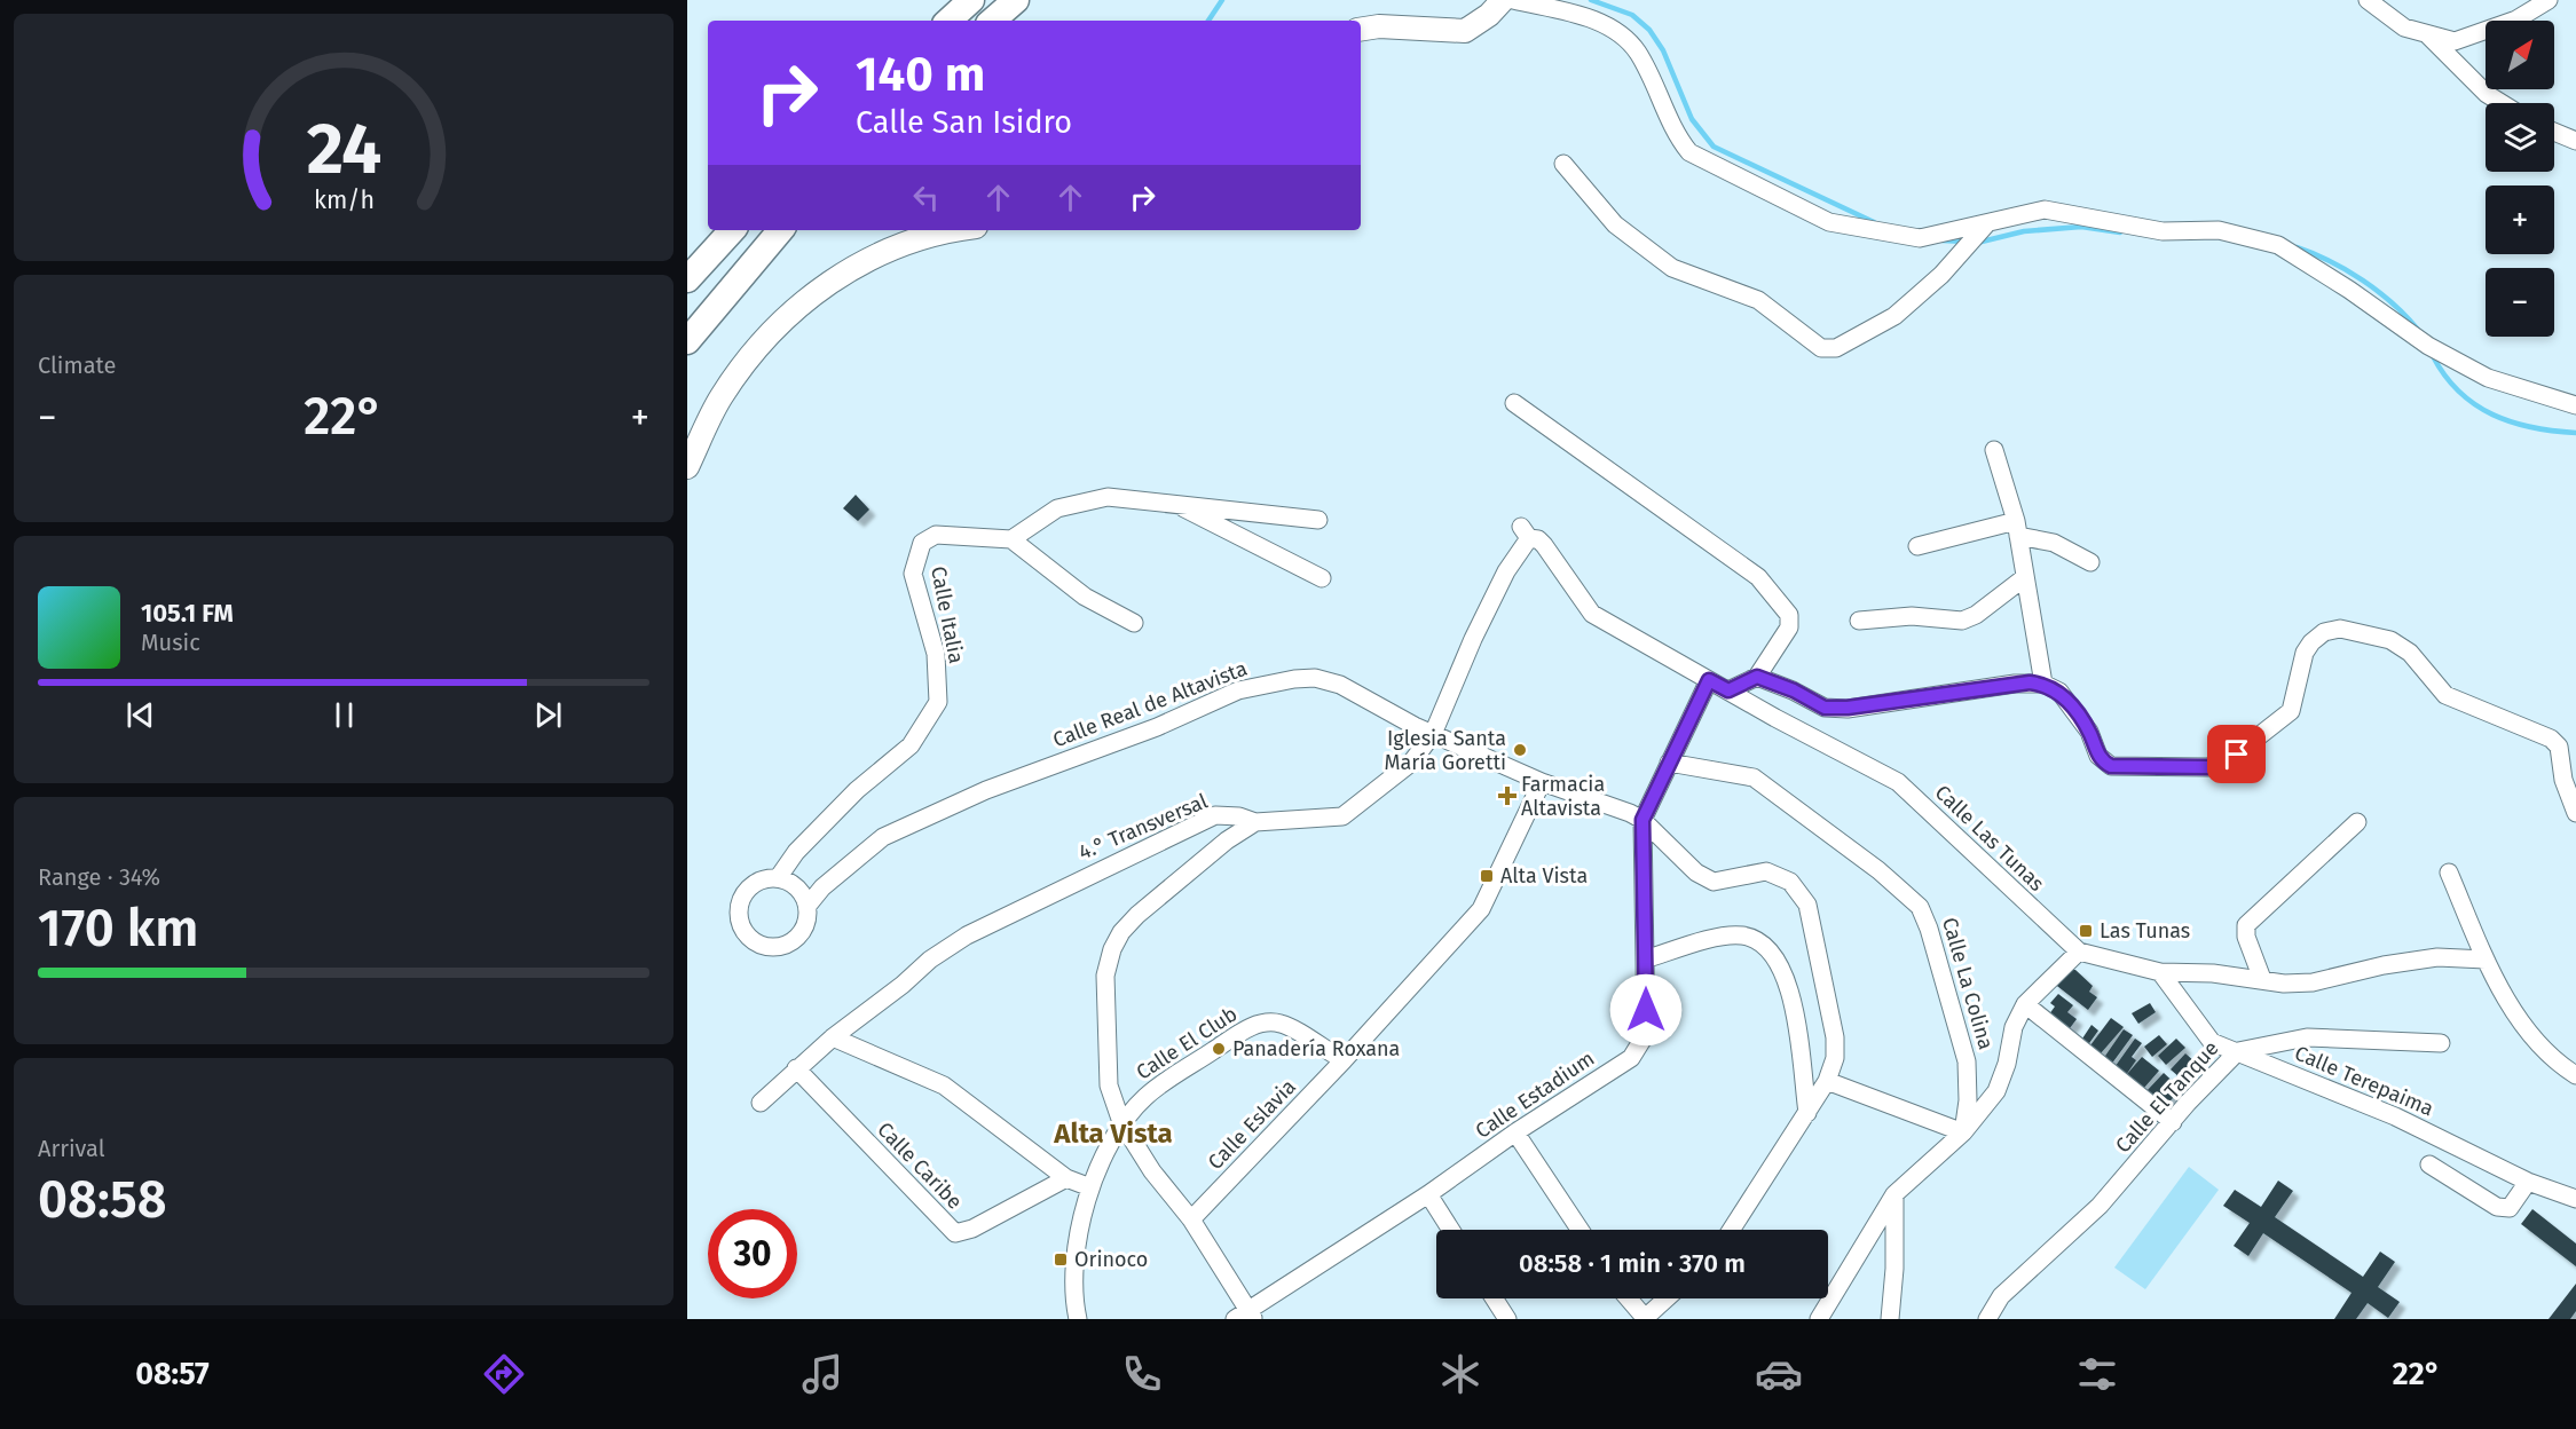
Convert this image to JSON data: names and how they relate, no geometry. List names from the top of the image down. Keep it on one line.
{"streets":{"street":["Calle Italia","Calle Real de Altavista","4.° Transversal","Calle Las Tunas","Calle La Colina","Calle El Club","Calle Terepaima","Calle Estadium","Calle El Tanque","Calle Eslavia","Calle Caribe"]},"crossings":[["Calle Italia","Calle Real de Altavista"],["Calle Real de Altavista","4.° Transversal"],["Calle Real de Altavista","Calle Estadium"],["4.° Transversal","Calle Las Tunas"],["4.° Transversal","Calle Caribe"],["Calle Las Tunas","Calle Terepaima"],["Calle Las Tunas","Calle Estadium"],["Calle La Colina","Calle Estadium"],["Calle El Club","Calle Eslavia"],["Calle Terepaima","Calle El Tanque"]],"districts":["Alta Vista"],"places":{"other":["Iglesia Santa María Goretti","Panadería Roxana"],"health":["Farmacia Altavista"],"transit":["Alta Vista","Las Tunas","Orinoco"]},"north":"top right","page":{"map_buttons":["+","−"],"turn":["140 m","Calle San Isidro"],"tile":["Climate",["Range · 34%","170 km"],["Arrival","08:58"]],"heat":["−","22°","+"],"song":["105.1 FM","Music"],"limit":"30","trip":"08:58 · 1 min · 370 m","tabs":["08:57","22°"],"gauge":["24","km/h"]}}
